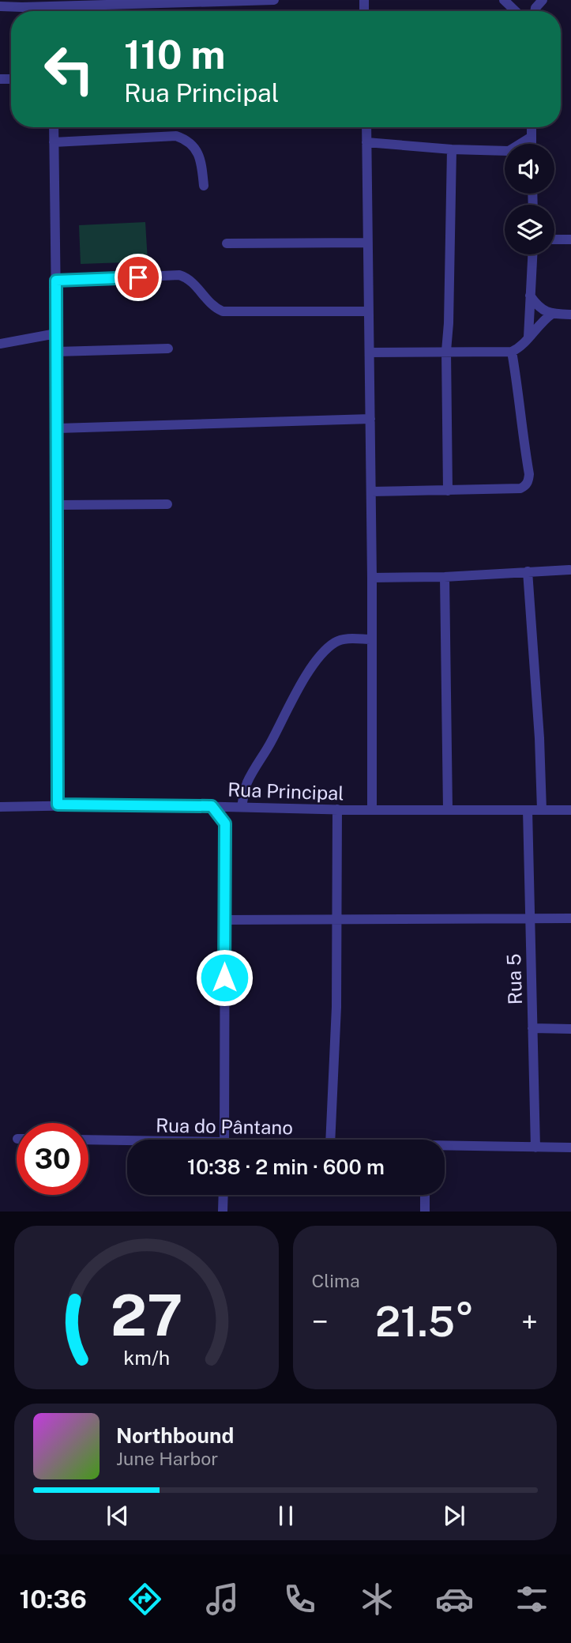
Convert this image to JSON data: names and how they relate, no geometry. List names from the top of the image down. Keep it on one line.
{"streets":{"street":["Rua Principal","Rua 5","Rua do Pântano"]},"crossings":[["Rua Principal","Rua 5"],["Rua 5","Rua do Pântano"]],"page":{"turn":["110 m","Rua Principal"],"limit":"30","trip":"10:38 · 2 min · 600 m","tile":"Clima","heat":["−","21.5°","+"],"song":["Northbound","June Harbor"],"tabs":"10:36","gauge":["27","km/h"]}}
